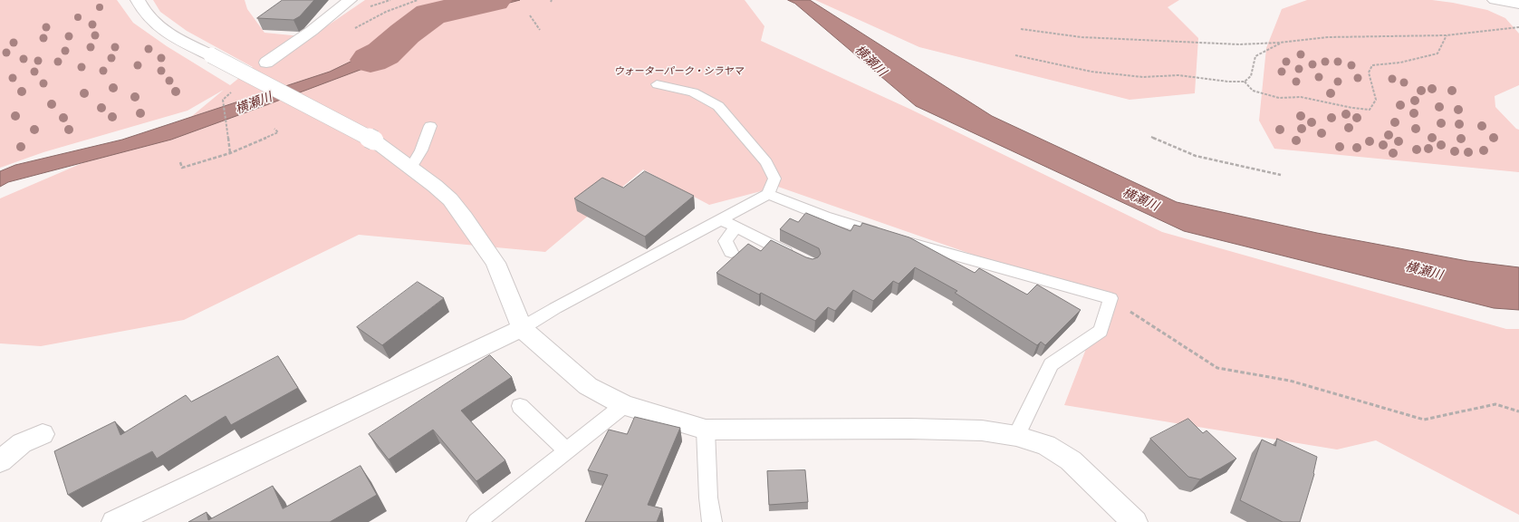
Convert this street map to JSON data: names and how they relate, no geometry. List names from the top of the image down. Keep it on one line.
{"water":["横瀬川"],"parks":["ウォーターパーク・シラヤマ"]}
